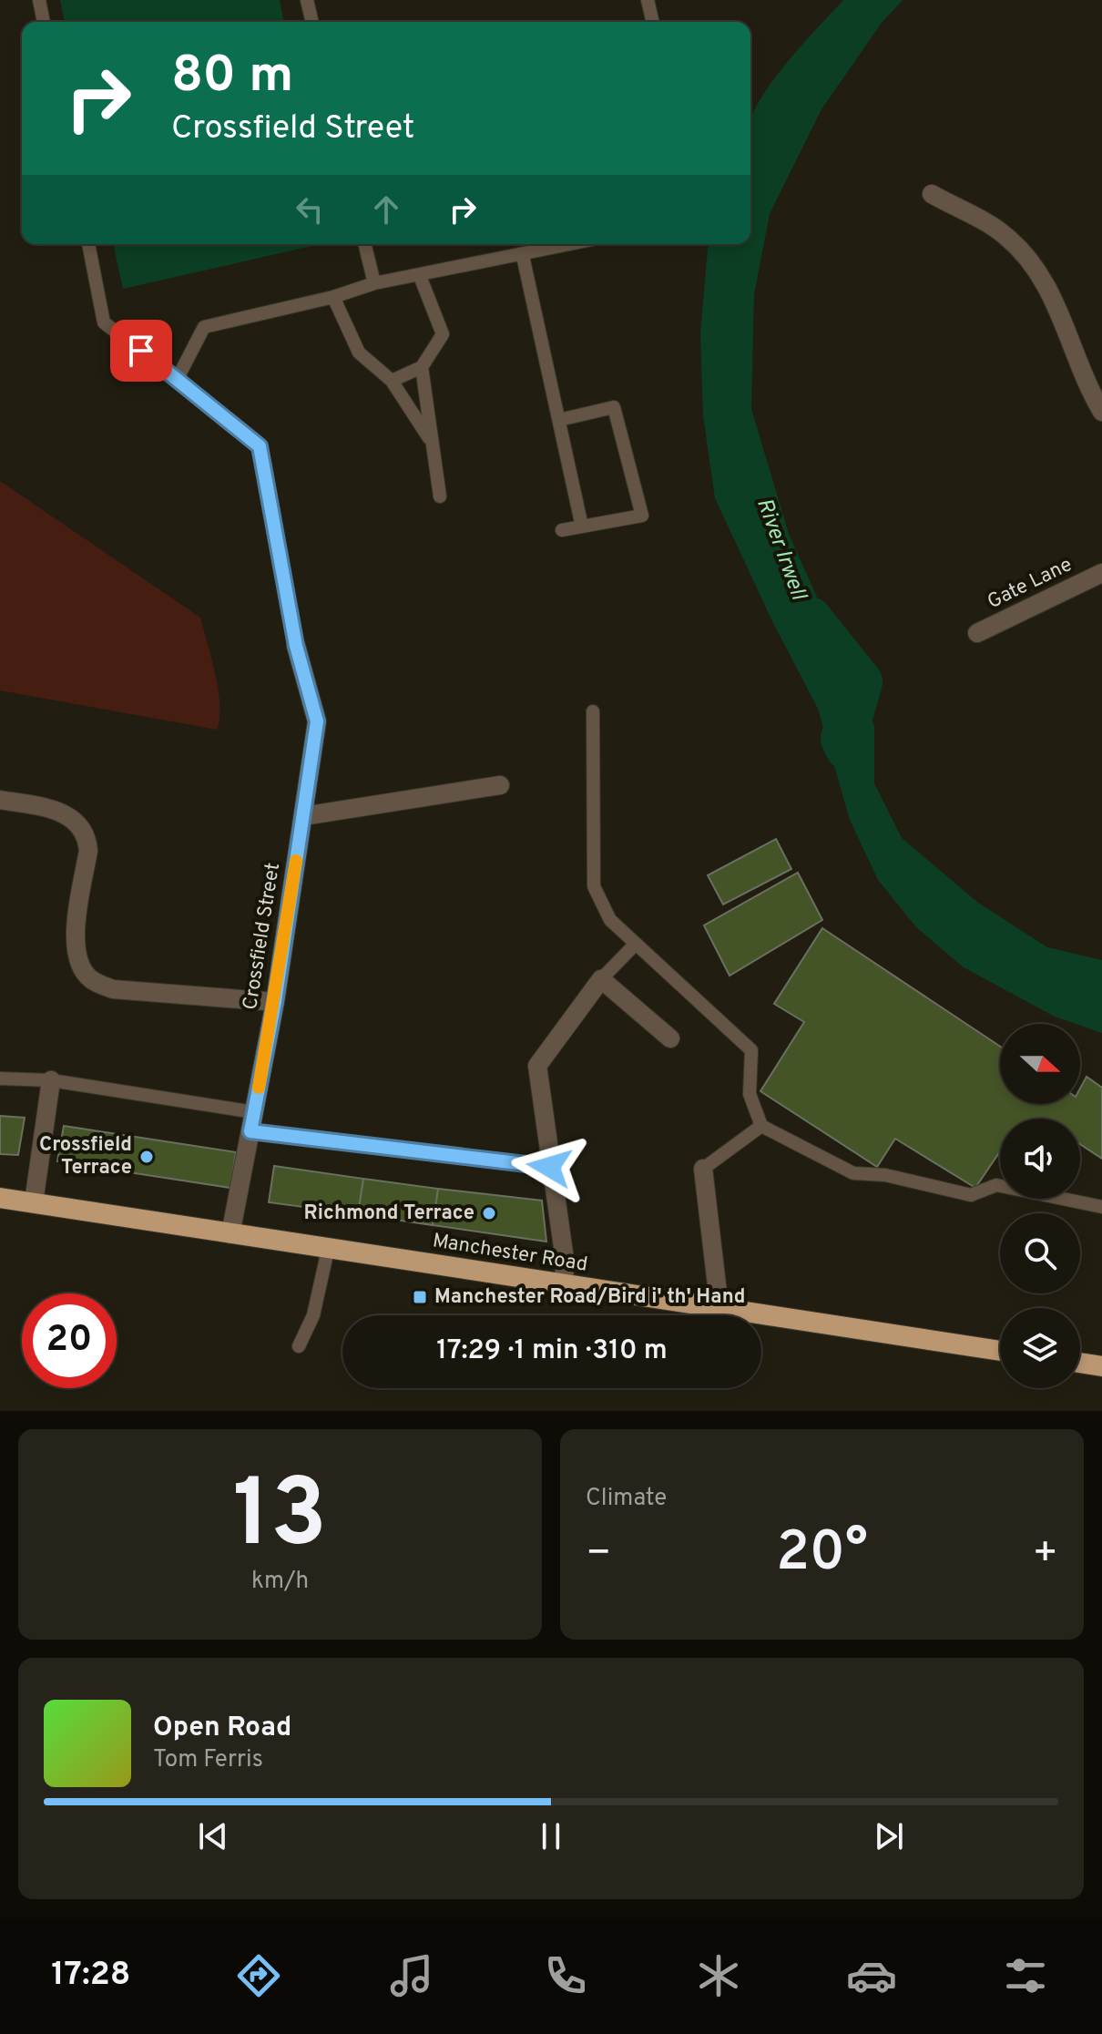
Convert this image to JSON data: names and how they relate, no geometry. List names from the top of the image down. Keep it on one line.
{"streets":{"highway":["Manchester Road"],"street":["Gate Lane","Crossfield Street"]},"crossings":[["Crossfield Street","Manchester Road"]],"water":["River Irwell"],"places":{"other":["Crossfield Terrace","Richmond Terrace"],"transit":["Manchester Road/Bird i' th' Hand"]},"north":"right","page":{"turn":["80 m","Crossfield Street"],"limit":"20","trip":"17:29 · 1 min · 310 m","tile":[["13","km/h"],"Climate"],"heat":["−","20°","+"],"song":["Open Road","Tom Ferris"],"tabs":"17:28"}}
